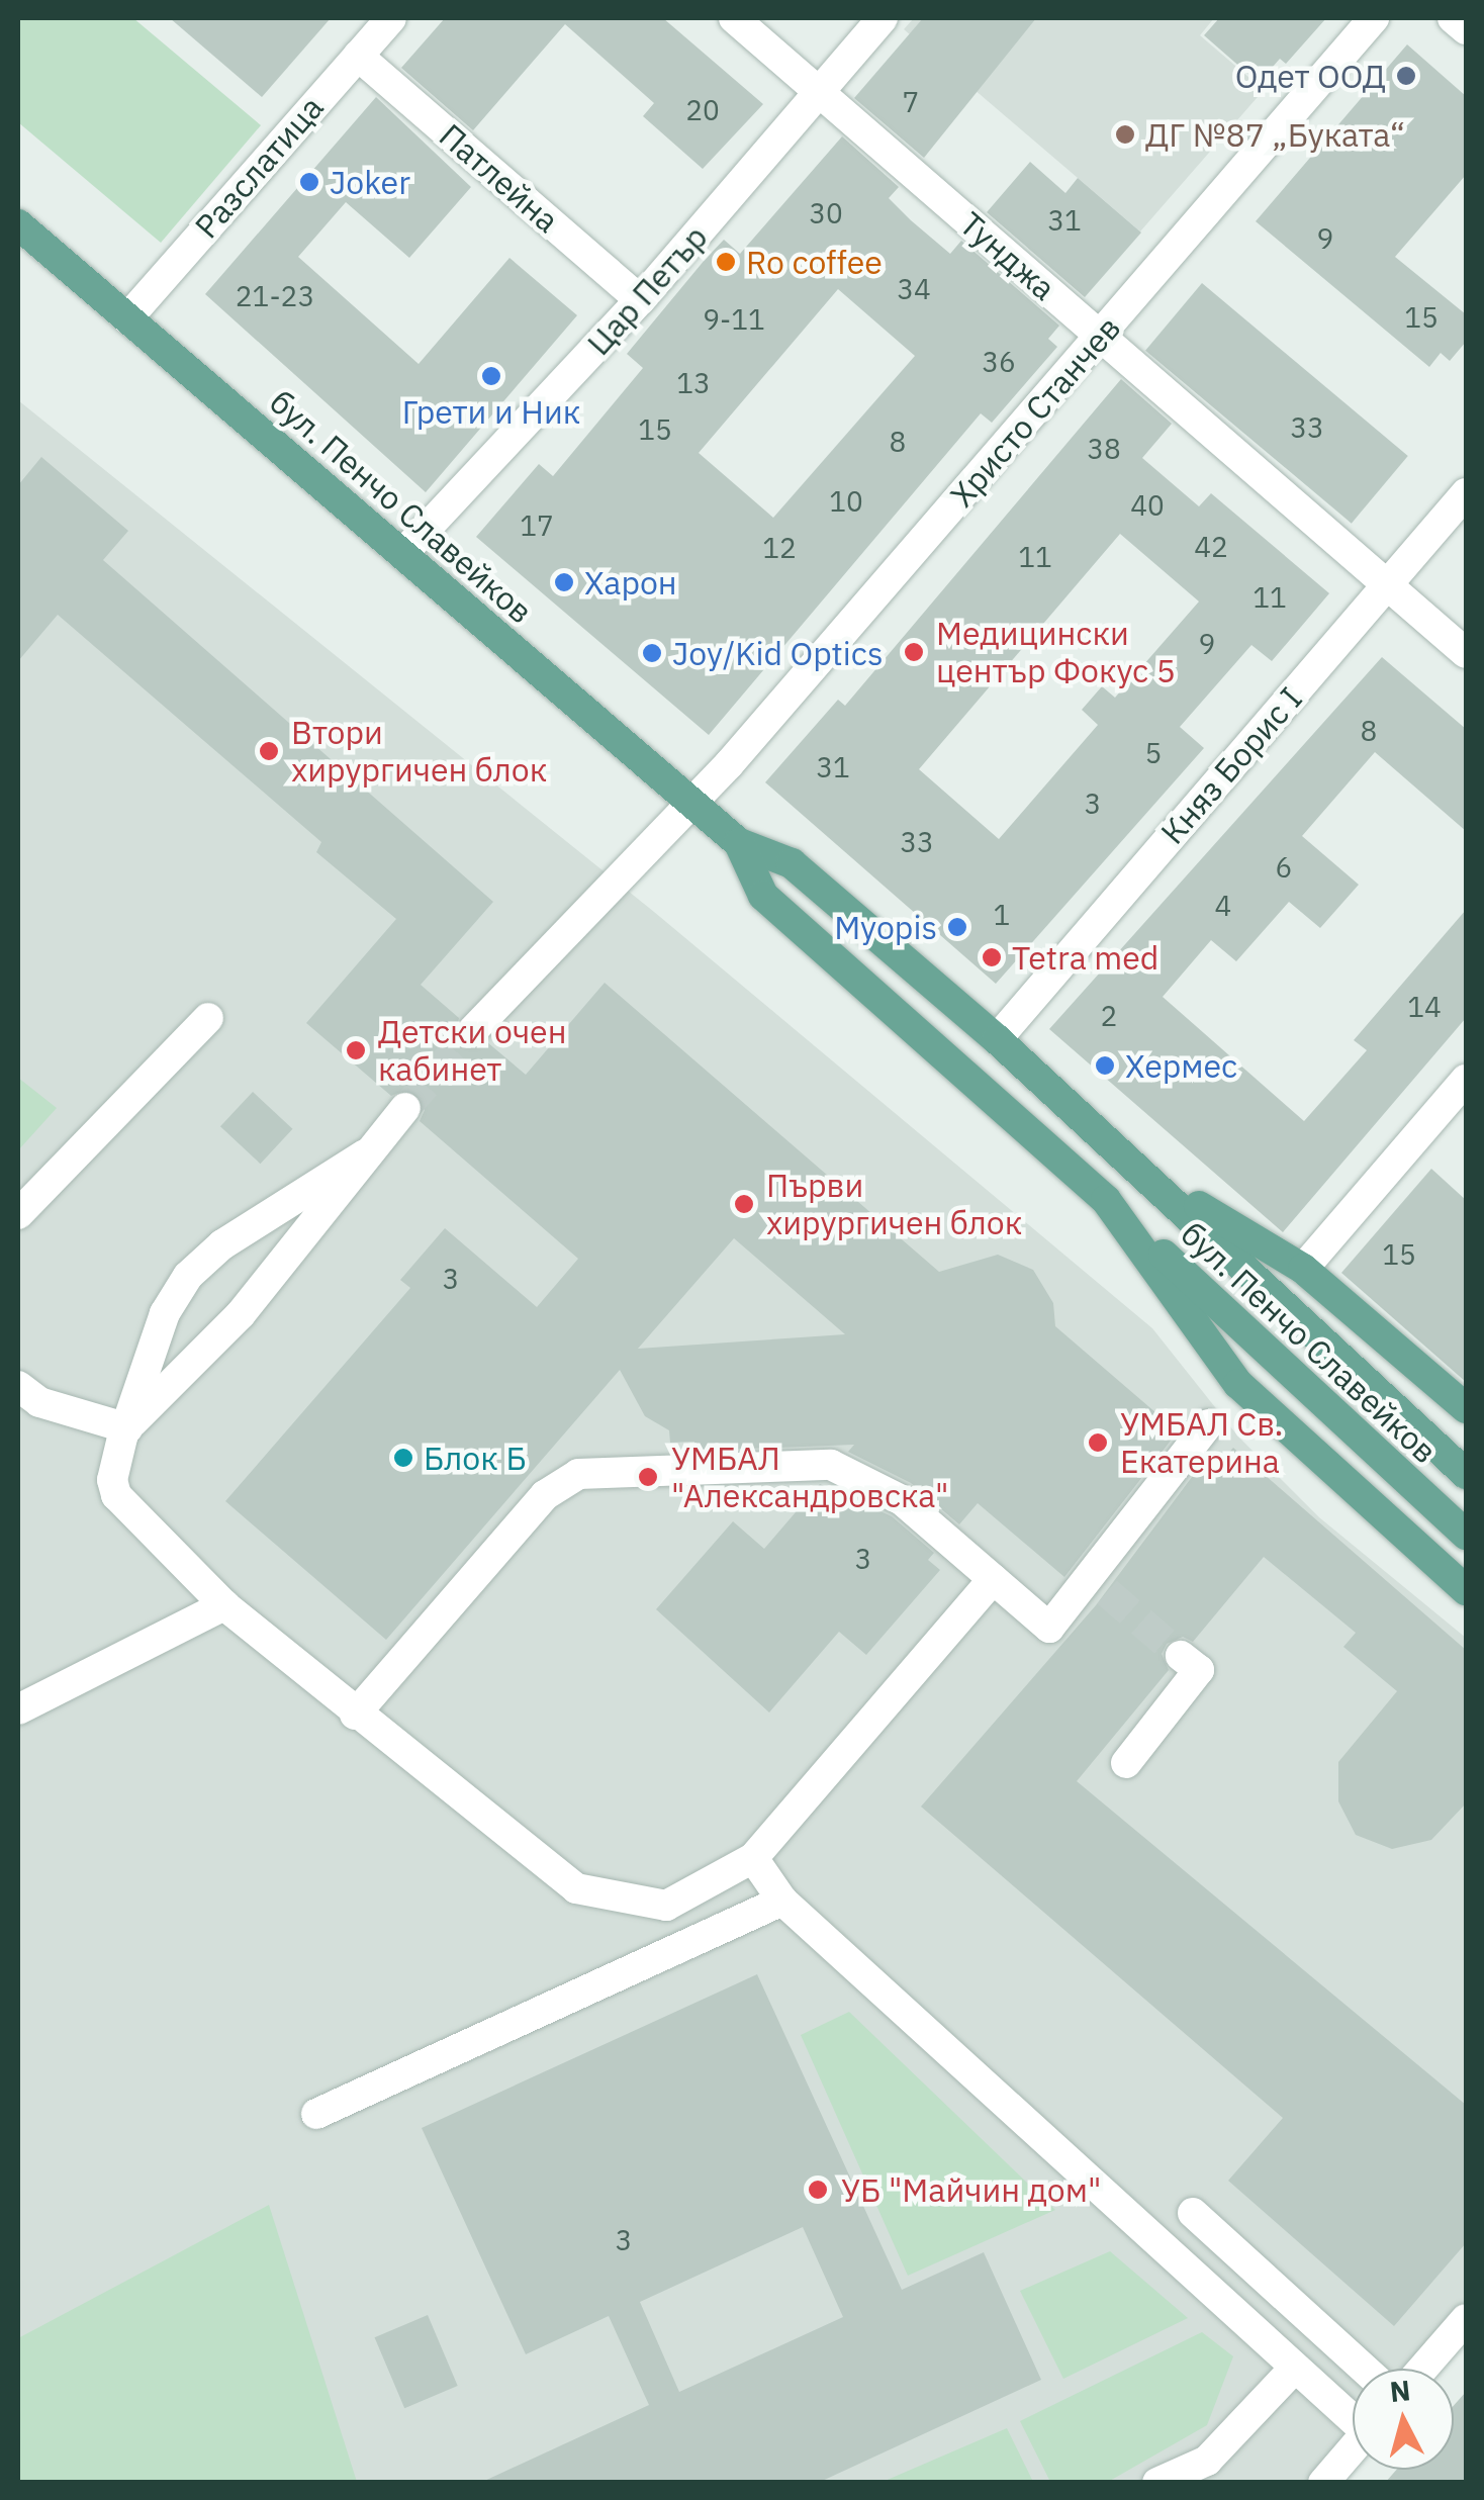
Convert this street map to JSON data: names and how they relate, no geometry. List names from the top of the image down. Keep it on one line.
{"streets":{"main road":["бул. Пенчо Славейков"],"street":["Разслатица","Патлейна","Тунджа","Цар Петър","Христо Станчев","Княз Борис I"]},"crossings":[["Разслатица","Патлейна"],["Разслатица","бул. Пенчо Славейков"],["Патлейна","Цар Петър"],["Тунджа","Цар Петър"],["Тунджа","Христо Станчев"],["Тунджа","Княз Борис I"],["Цар Петър","бул. Пенчо Славейков"],["Христо Станчев","бул. Пенчо Славейков"],["бул. Пенчо Славейков","Княз Борис I"]],"places":["Одет ООД","ДГ №87 „Буката“","Joker","Ro coffee","Грети и Ник","Харон","Медицински център Фокус 5","Joy/Kid Optics","Втори хирургичен блок","Myopis","Tetra med","Детски очен кабинет","Хермес","Първи хирургичен блок","УМБАЛ Св. Екатерина","Блок Б","УМБАЛ \"Александровска\"","УБ \"Майчин дом\""],"house_numbers":["7","20","30","31","9","34","21-23","15","9-11","36","13","33","15","8","38","10","40","17","42","12","11","11","9","8","5","31","3","33","6","4","1","14","2","15","3","3","3"],"north":"top"}
